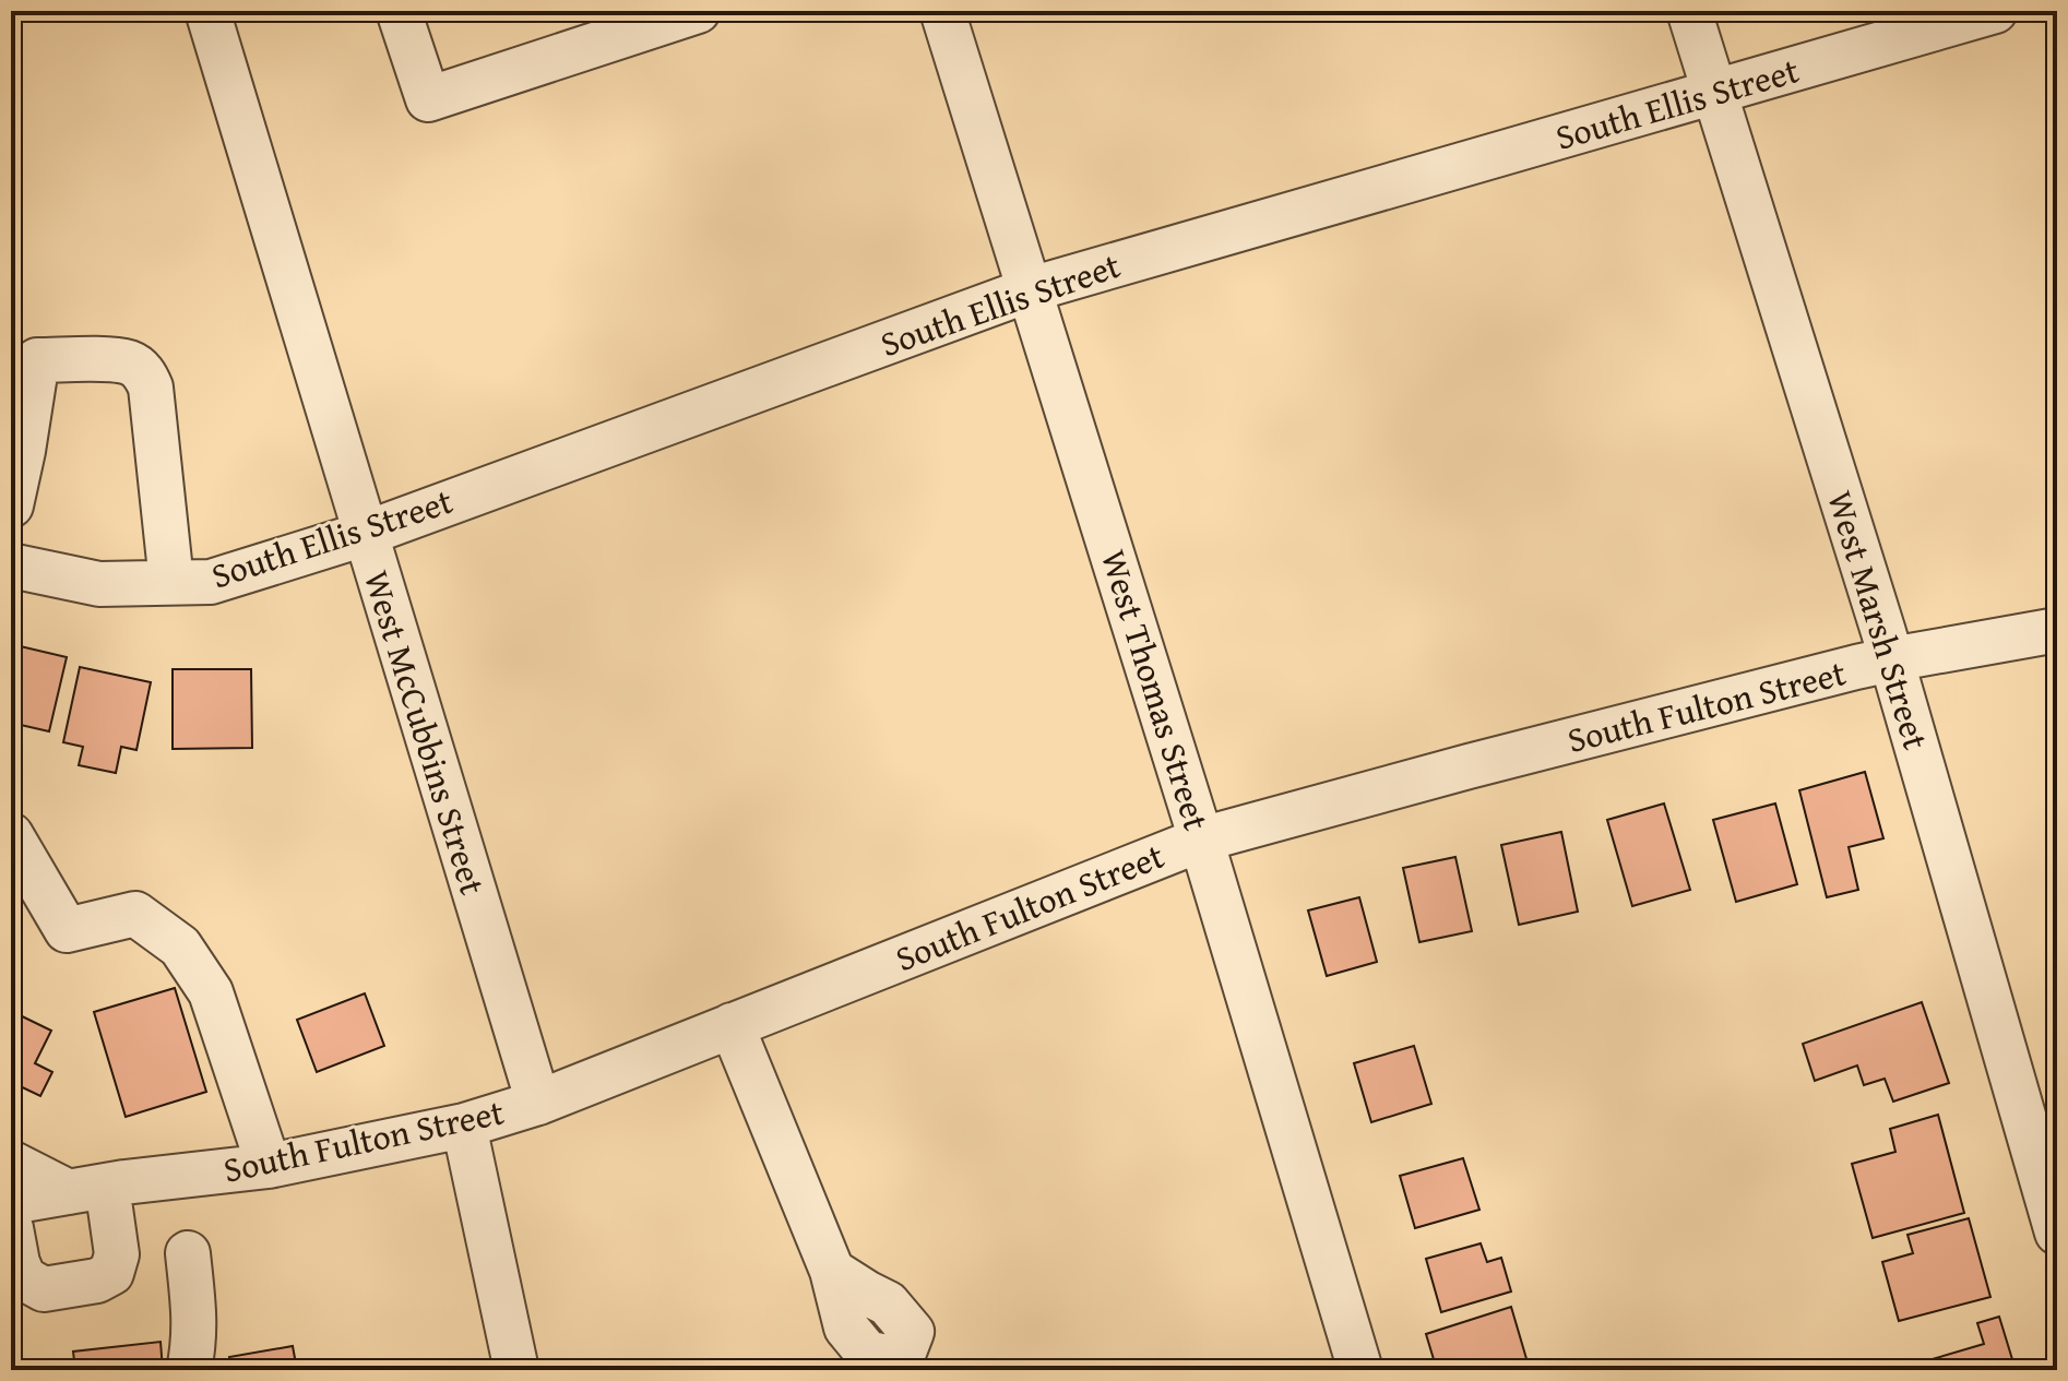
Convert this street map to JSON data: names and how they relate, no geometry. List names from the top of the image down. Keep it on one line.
{"streets":{"street":["South Ellis Street","West Marsh Street","West Thomas Street","South Fulton Street","West McCubbins Street"]},"crossings":[["South Ellis Street","West Marsh Street"],["South Ellis Street","West Thomas Street"],["South Ellis Street","West McCubbins Street"],["West Marsh Street","South Fulton Street"],["West Thomas Street","South Fulton Street"],["South Fulton Street","West McCubbins Street"]]}
